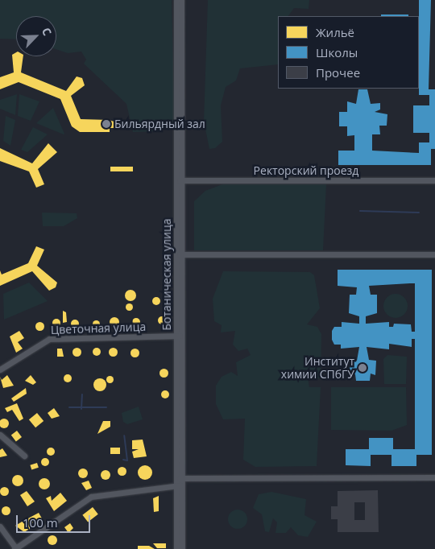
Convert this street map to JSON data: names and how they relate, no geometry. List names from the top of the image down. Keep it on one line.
{"streets":{"street":["Ректорский проезд","Ботаническая улица","Цветочная улица"]},"crossings":[["Ректорский проезд","Ботаническая улица"],["Ботаническая улица","Цветочная улица"]],"places":["Бильярдный зал","Институт химии СПбГУ"],"legend":["Жильё","Школы","Прочее"],"scale_bar":"100 m","north":"top right"}
